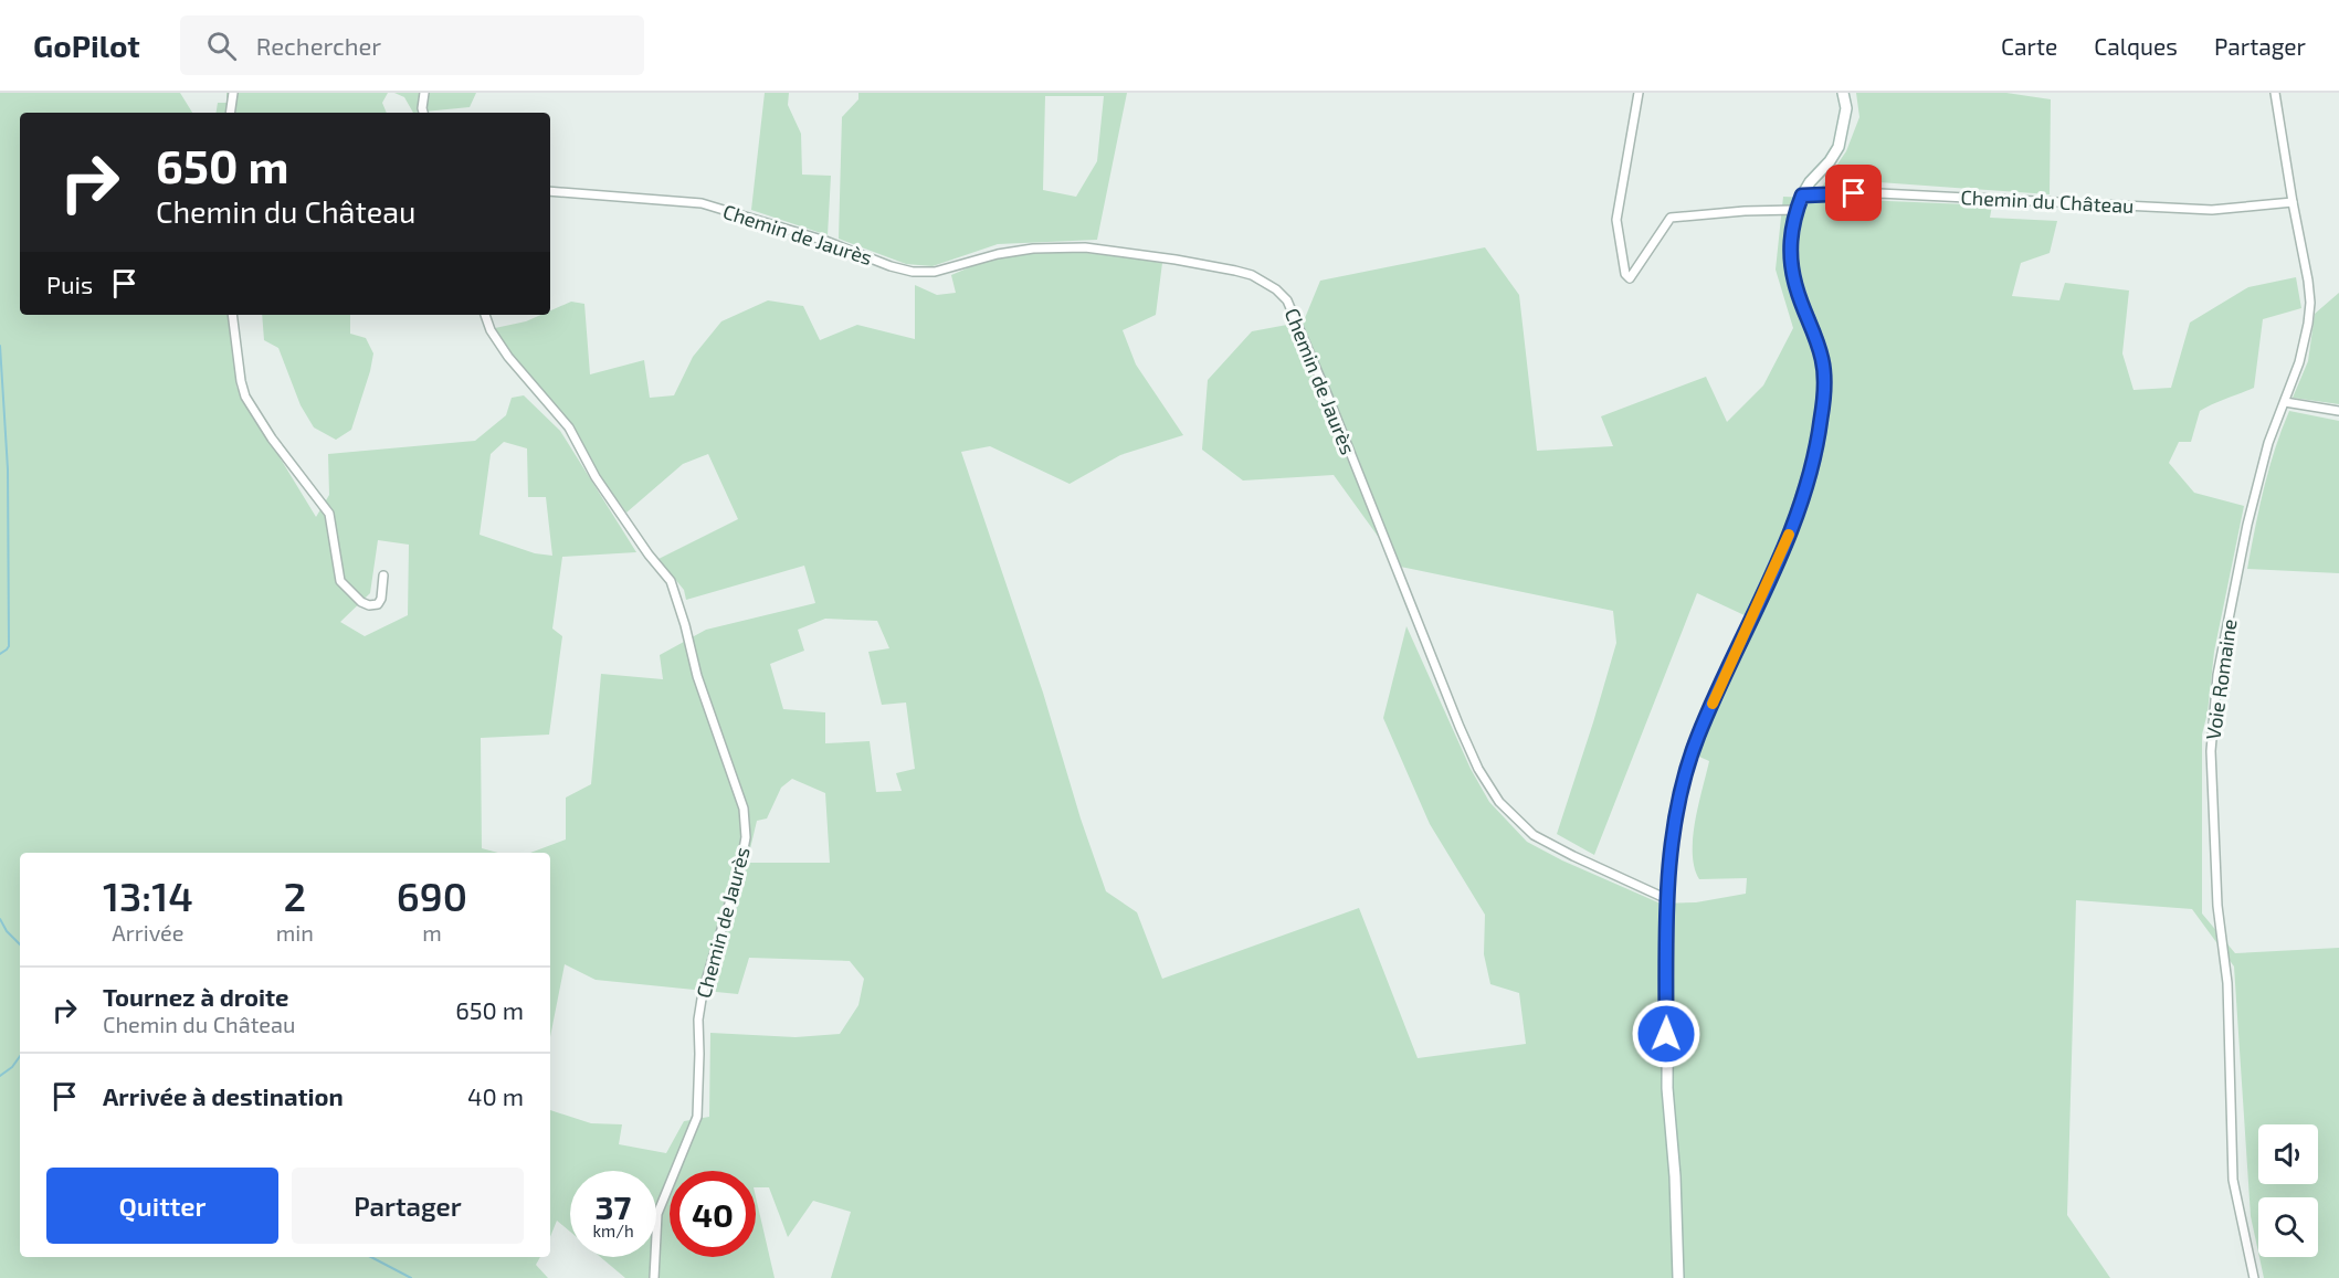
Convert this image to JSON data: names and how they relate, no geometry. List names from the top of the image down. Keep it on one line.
{"streets":{"street":["Chemin du Château","Chemin de Jaurès","Voie Romaine"]},"crossings":[["Chemin du Château","Voie Romaine"]],"page":{"header":"GoPilot","search":"Rechercher","nav":["Carte","Calques","Partager"],"turn":["650 m","Chemin du Château"],"then":"Puis","eta":["13:14","Arrivée","2","min","690","m"],"list":[{"name":"Tournez à droite","note":"Chemin du Château","value":"650 m"},{"name":"Arrivée à destination","value":"40 m"}],"buttons":["Quitter","Partager"],"speed":"37 km/h","limit":"40"}}
